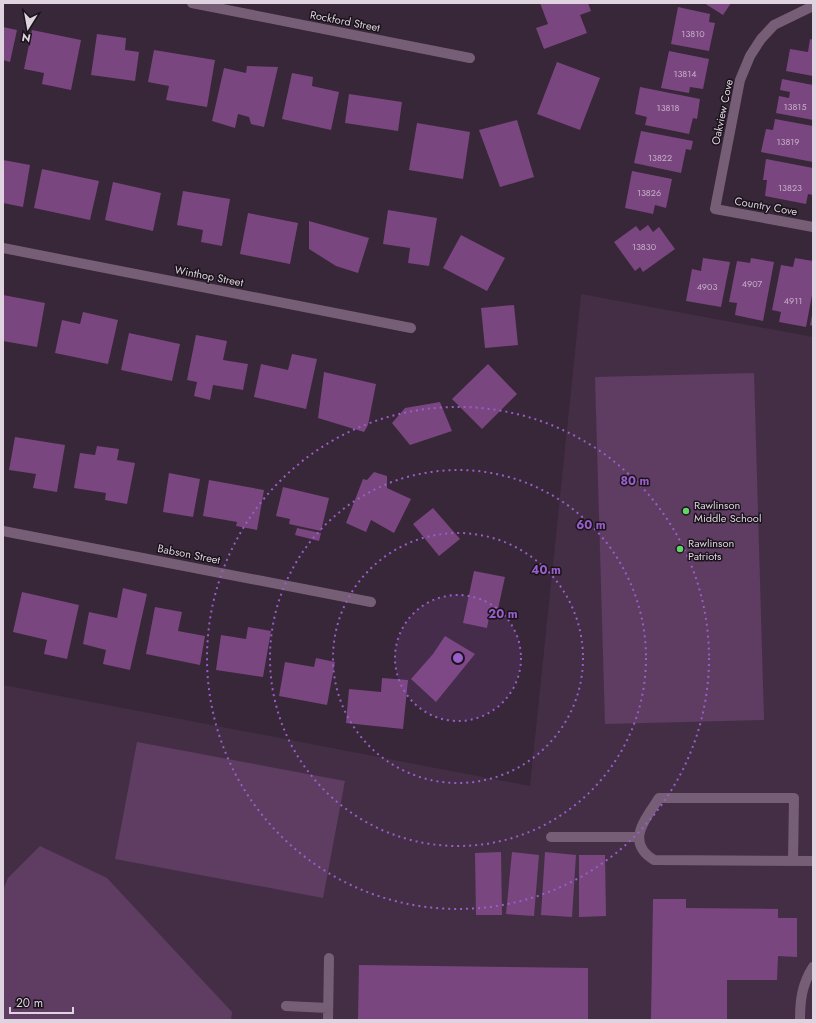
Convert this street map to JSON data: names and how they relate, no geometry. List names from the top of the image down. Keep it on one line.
{"streets":{"street":["Rockford Street","Oakview Cove","Country Cove","Winthop Street","Babson Street"]},"crossings":[["Oakview Cove","Country Cove"]],"places":["Rawlinson Middle School","Rawlinson Patriots"],"house_numbers":["13810","13814","13815","13818","13819","13822","13823","13826","13830","4907","4903","4911"],"scale_bar":"20 m","north":"bottom","rings":["80 m","60 m","40 m","20 m"]}
